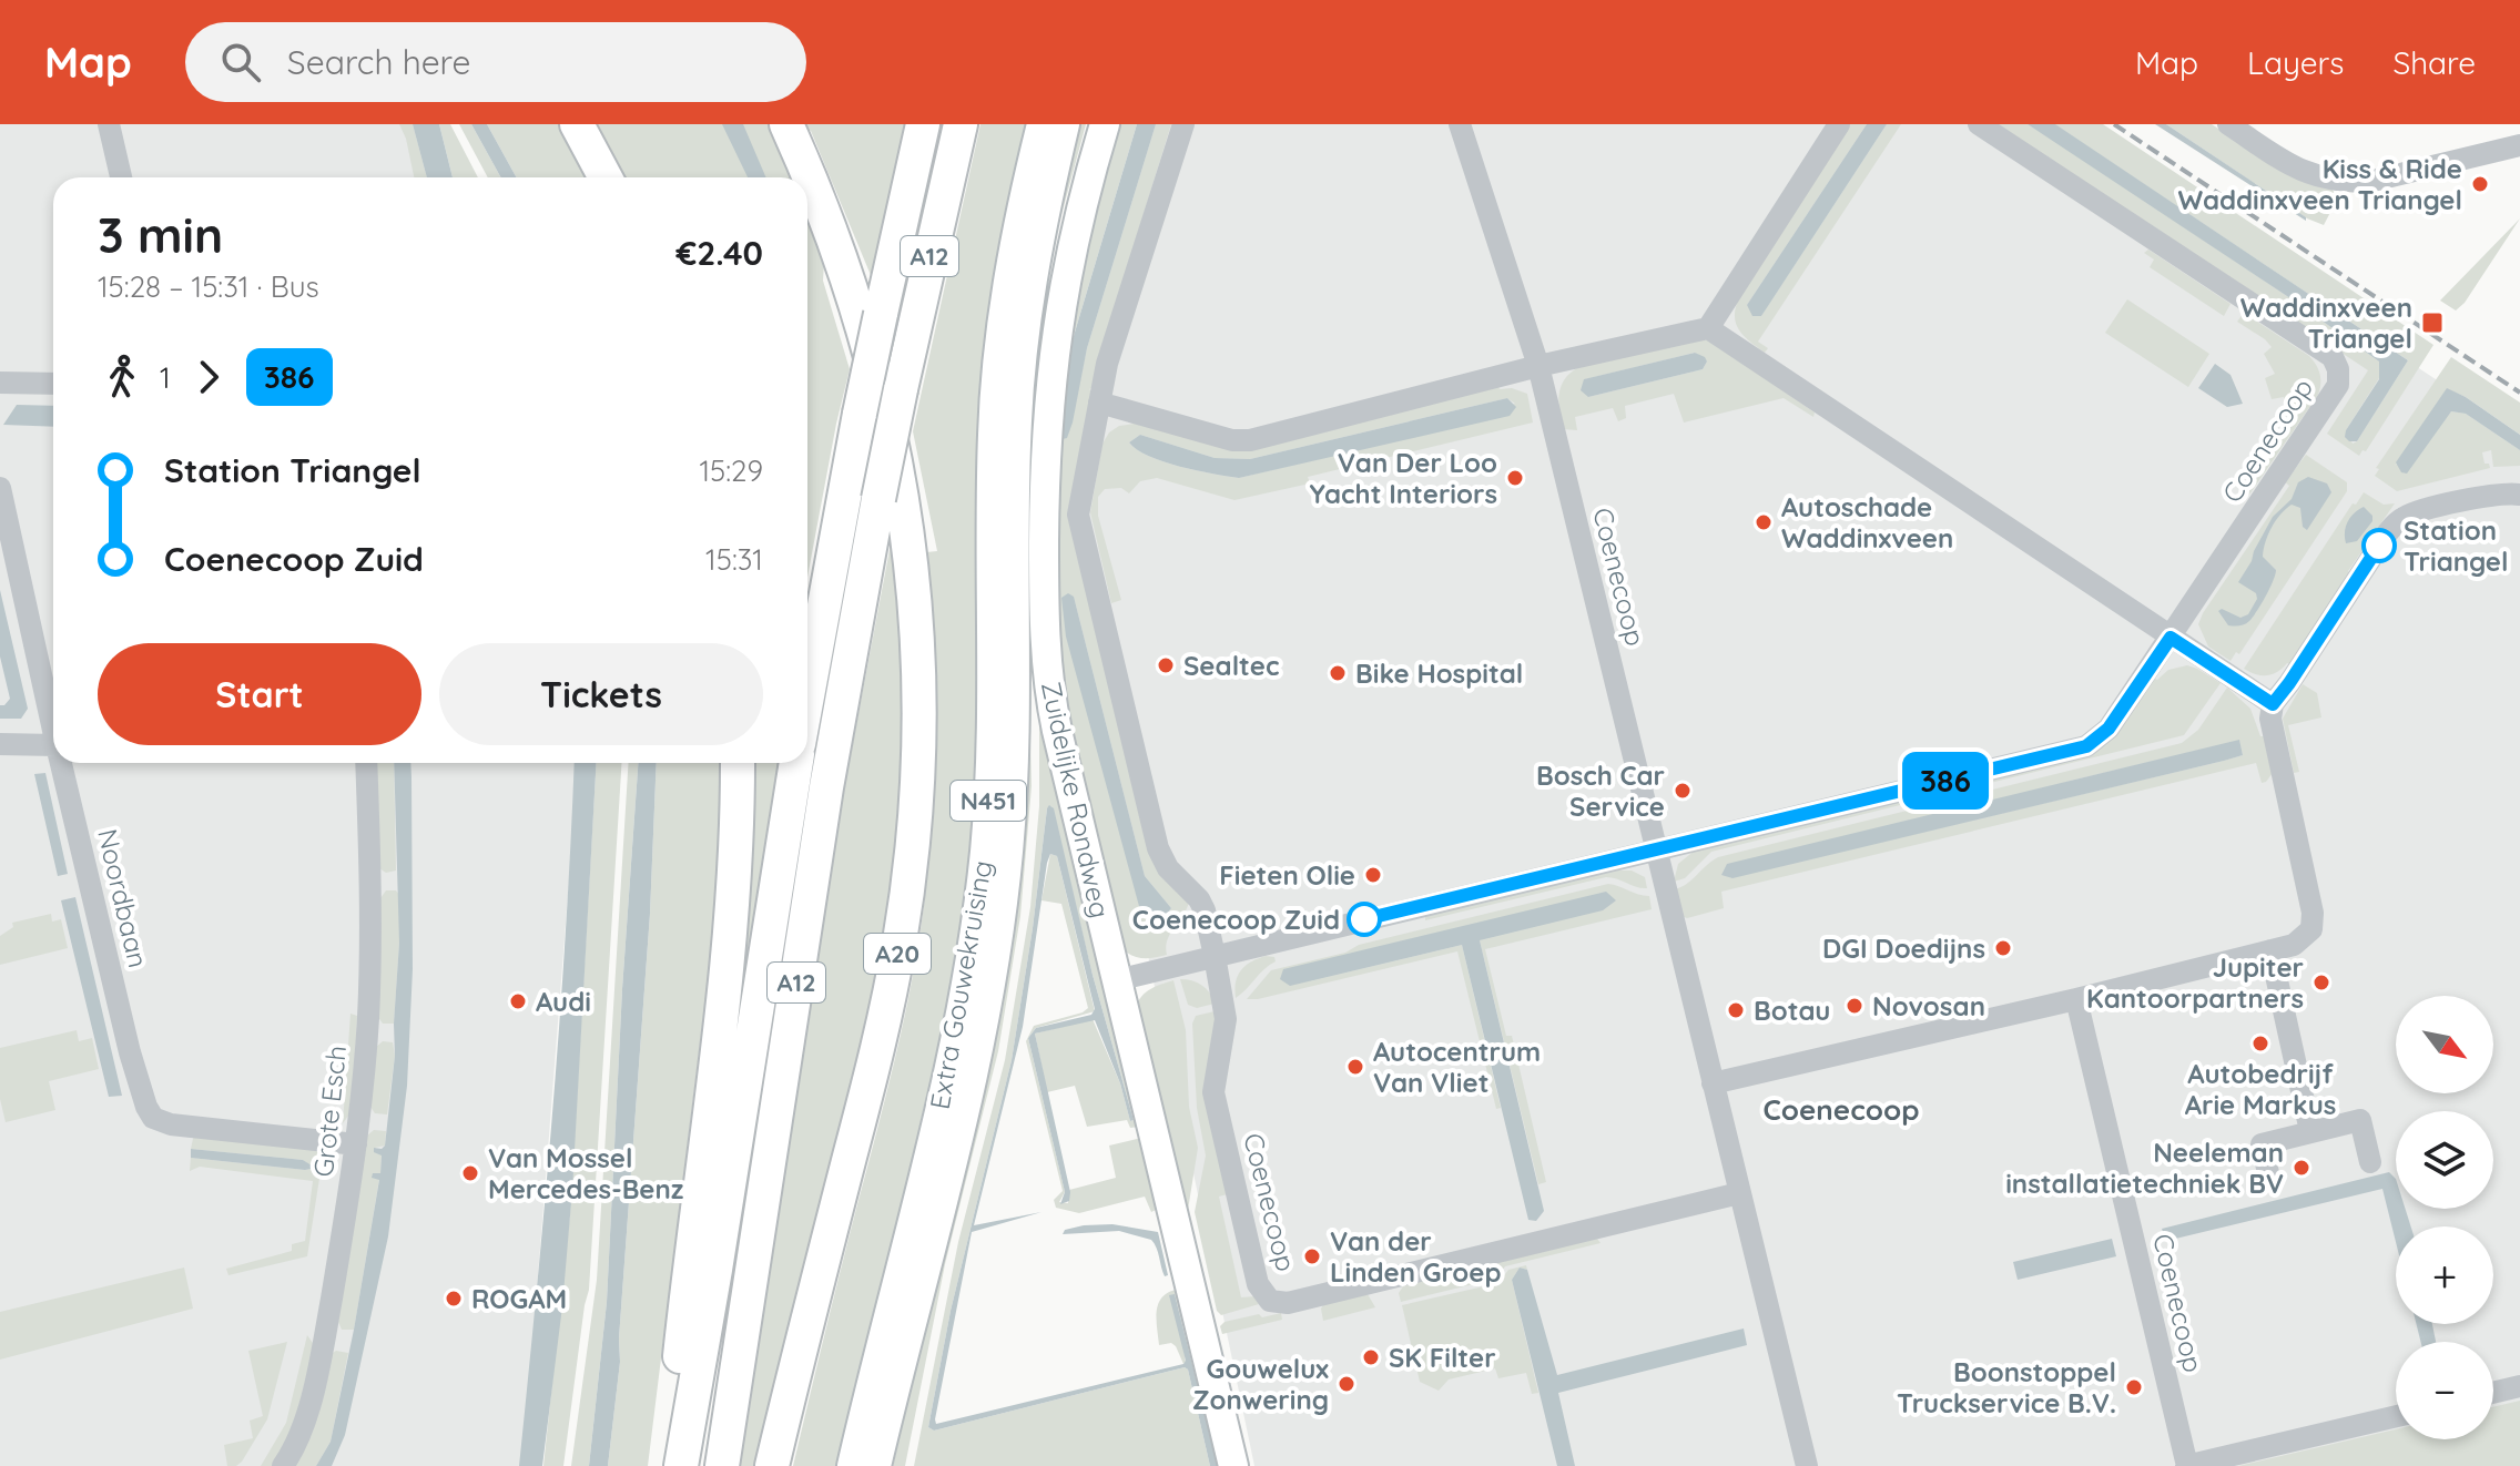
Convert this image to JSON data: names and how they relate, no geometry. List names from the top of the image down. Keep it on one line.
{"streets":{"highway":["A12","A20"],"main road":["Zuidelijke Rondweg","N451","Extra Gouwekruising"],"street":["Coenecoop","Noordbaan","Grote Esch"]},"crossings":[["Coenecoop","Zuidelijke Rondweg"],["Noordbaan","Grote Esch"]],"districts":["Coenecoop"],"places":{"other":["Kiss & Ride Waddinxveen Triangel","Van Der Loo Yacht Interiors","Autoschade Waddinxveen","Station Triangel","Sealtec","Bike Hospital","Bosch Car Service","Fieten Olie","Coenecoop Zuid","DGI Doedijns","Jupiter Kantoorpartners","Audi","Novosan","Botau","Autobedrijf Arie Markus","Autocentrum Van Vliet","Neeleman installatietechniek BV","Van Mossel Mercedes-Benz","Van der Linden Groep","ROGAM","SK Filter","Gouwelux Zonwering","Boonstoppel Truckservice B.V."],"transit":["Waddinxveen Triangel"]},"lines":["bus line 386"],"north":"bottom right","page":{"header":"Map","search":"Search here","nav":["Map","Layers","Share"],"on_map":"386","heading":["3 min","15:28 – 15:31 · Bus","€2.40"],"legs":["1","386"],"list":[{"name":"Station Triangel","value":"15:29"},{"name":"Coenecoop Zuid","value":"15:31"}],"buttons":["Start","Tickets"],"map_buttons":["+","−"]}}
